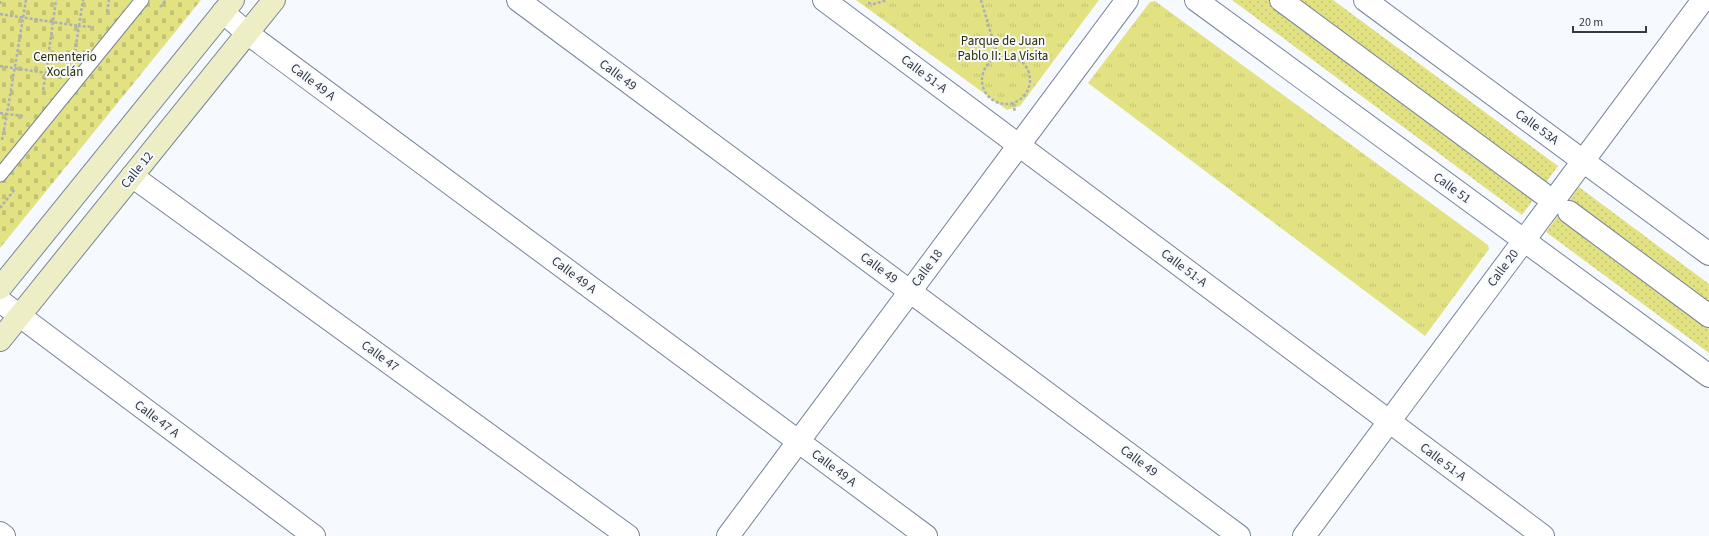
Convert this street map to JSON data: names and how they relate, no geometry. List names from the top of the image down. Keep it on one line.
{"streets":{"street":["Calle 51-A","Calle 49","Calle 49 A","Calle 53A","Calle 12","Calle 51","Calle 18","Calle 20","Calle 47","Calle 47 A"]},"crossings":[["Calle 51-A","Calle 18"],["Calle 51-A","Calle 20"],["Calle 49","Calle 18"],["Calle 49 A","Calle 12"],["Calle 49 A","Calle 18"],["Calle 53A","Calle 20"],["Calle 12","Calle 47"],["Calle 12","Calle 47 A"],["Calle 51","Calle 20"]],"parks":["Parque de Juan Pablo II: La Visita","Cementerio Xoclán"],"scale_bar":"20 m"}
